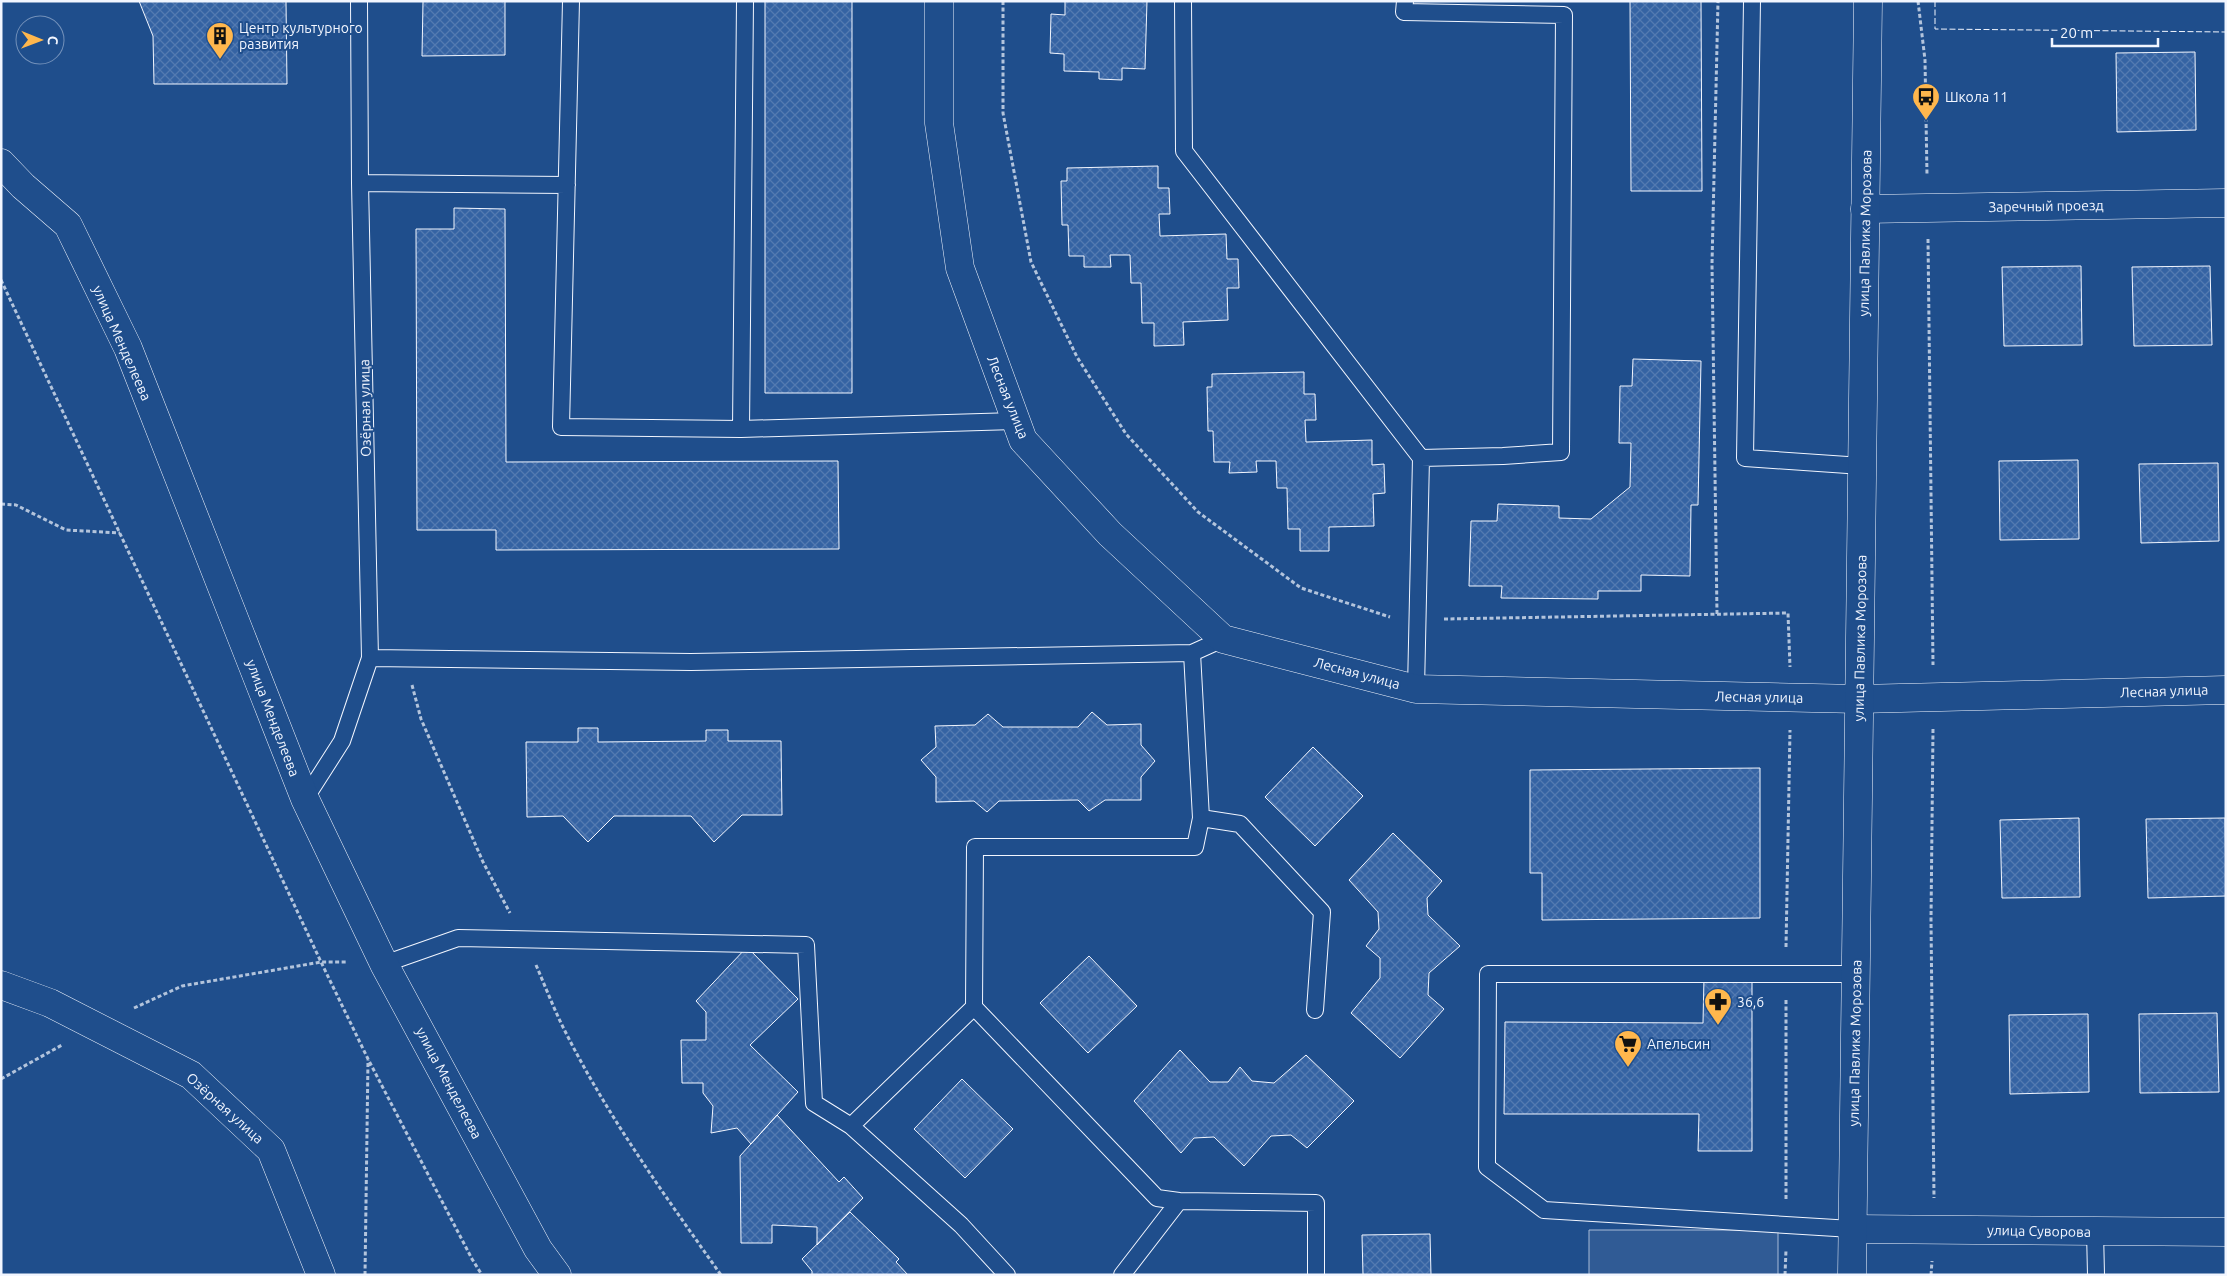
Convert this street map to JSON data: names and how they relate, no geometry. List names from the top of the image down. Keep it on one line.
{"streets":{"street":["Заречный проезд","улица Павлика Морозова","улица Менделеева","Лесная улица","Озёрная улица","улица Суворова"]},"crossings":[["Заречный проезд","улица Павлика Морозова"],["улица Павлика Морозова","Лесная улица"],["улица Павлика Морозова","улица Суворова"],["улица Менделеева","Озёрная улица"]],"places":{"building":["Центр культурного развития"],"bus stop":["Школа 11"],"pharmacy":["36,6"],"supermarket":["Апельсин"]},"scale_bar":"20 m","north":"right"}
